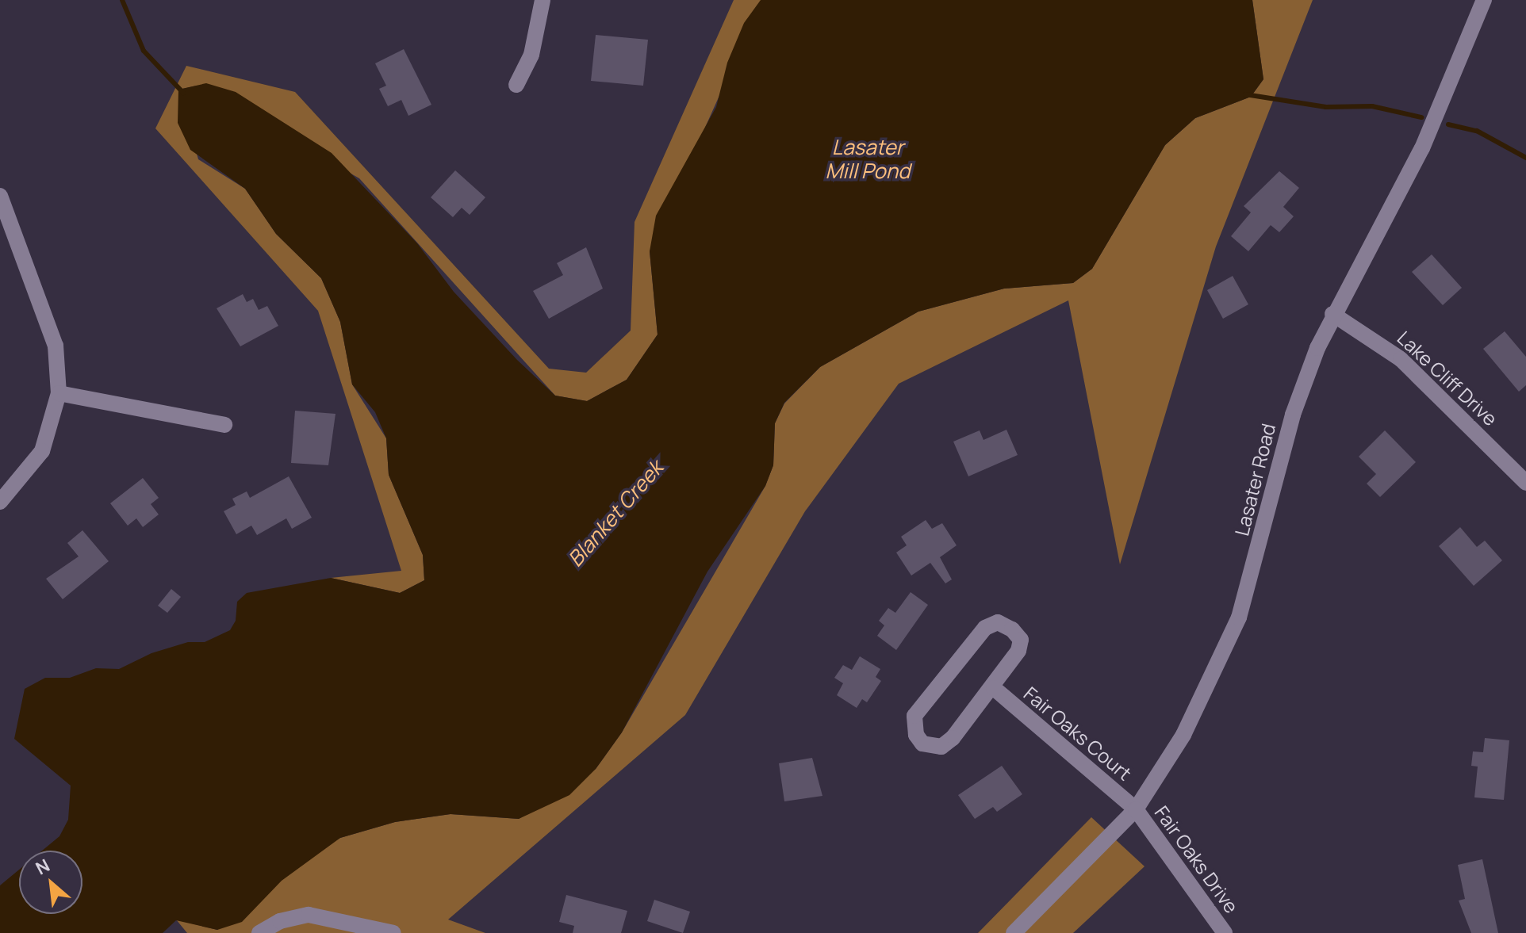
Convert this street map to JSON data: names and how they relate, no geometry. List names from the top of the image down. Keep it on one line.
{"streets":{"street":["Lake Cliff Drive","Lasater Road","Fair Oaks Court","Fair Oaks Drive"]},"crossings":[["Lake Cliff Drive","Lasater Road"],["Lasater Road","Fair Oaks Court"],["Lasater Road","Fair Oaks Drive"],["Fair Oaks Court","Fair Oaks Drive"]],"water":["Lasater Mill Pond","Blanket Creek"],"north":"top left"}
